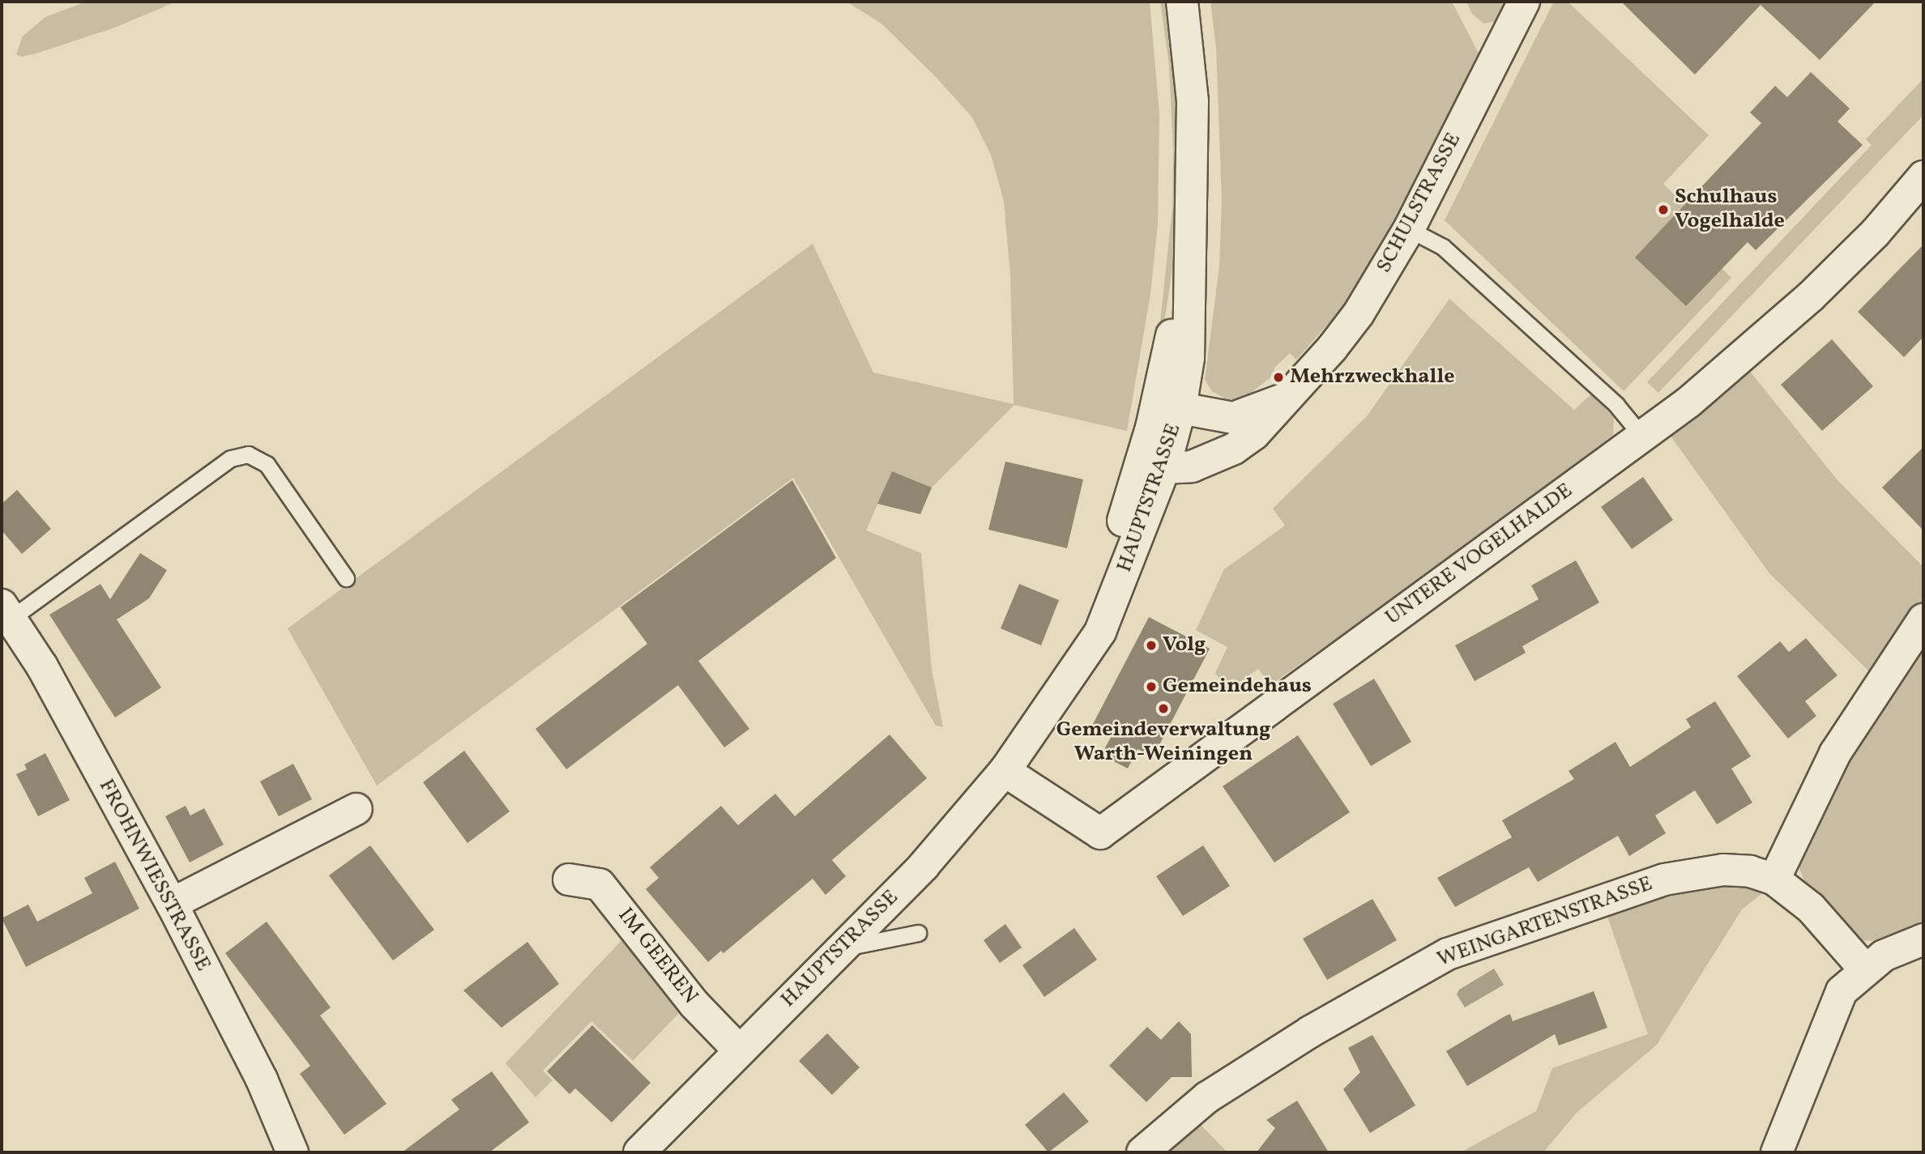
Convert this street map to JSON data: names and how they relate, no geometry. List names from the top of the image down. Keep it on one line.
{"streets":{"street":["SCHULSTRASSE","HAUPTSTRASSE","UNTERE VOGELHALDE","FROHNWIESSTRASSE","WEINGARTENSTRASSE","IM GEEREN"]},"crossings":[["SCHULSTRASSE","HAUPTSTRASSE"],["HAUPTSTRASSE","UNTERE VOGELHALDE"],["HAUPTSTRASSE","IM GEEREN"]],"places":["Schulhaus Vogelhalde","Mehrzweckhalle","Volg","Gemeindehaus","Gemeindeverwaltung Warth-Weiningen"]}
